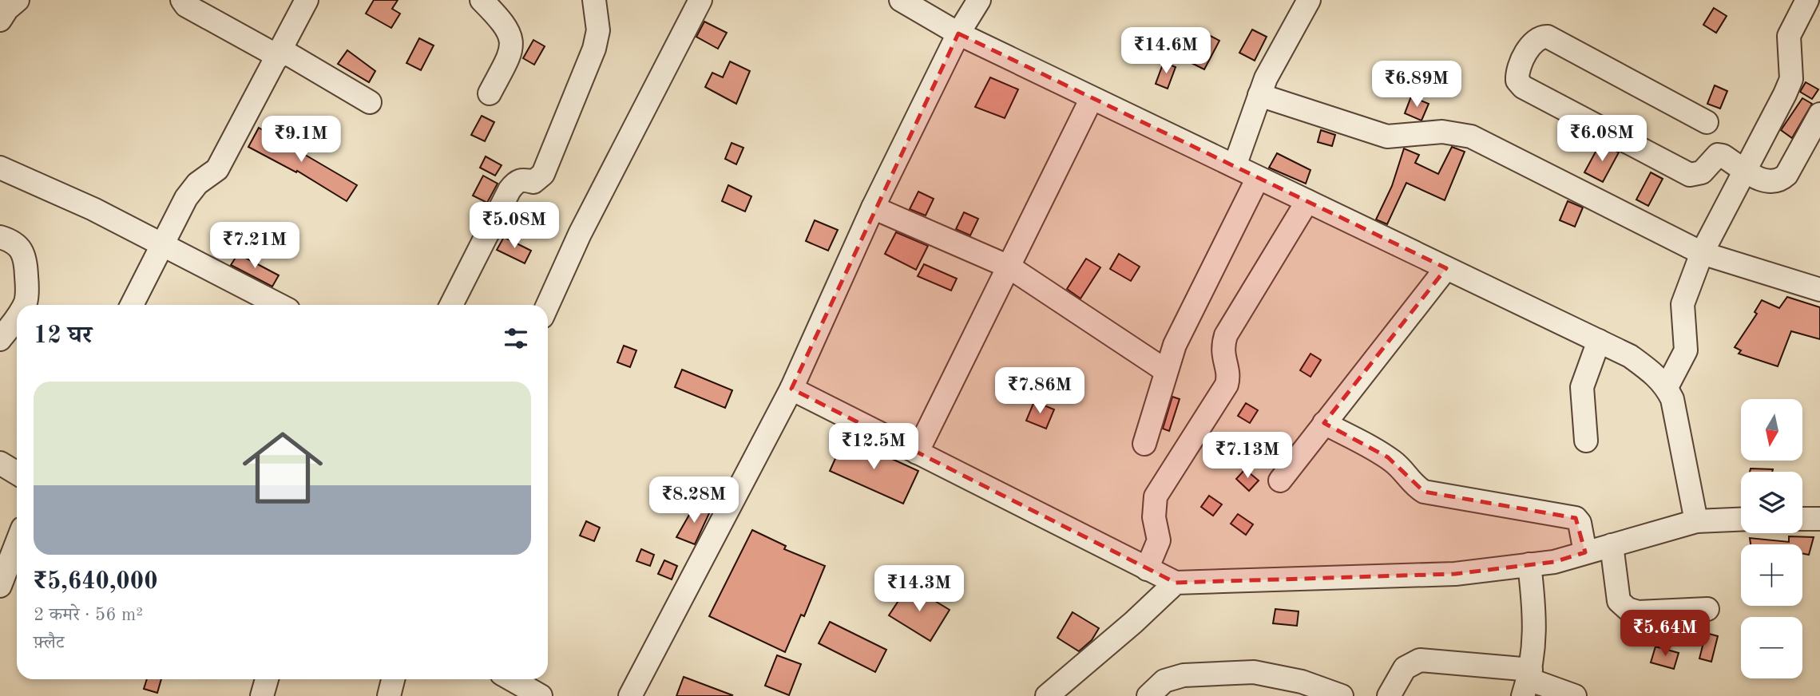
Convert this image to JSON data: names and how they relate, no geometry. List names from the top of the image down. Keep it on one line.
{"north":"bottom","page":{"price":["₹14.6M","₹6.89M","₹6.08M","₹9.1M","₹5.08M","₹7.21M","₹7.86M","₹12.5M","₹7.13M","₹8.28M","₹14.3M","₹5.64M"],"heading":"12 घर","list":[{"name":"₹5,640,000","note":"2 कमरे · 56 m² · फ़्लैट"}],"map_buttons":["+","−"]}}
